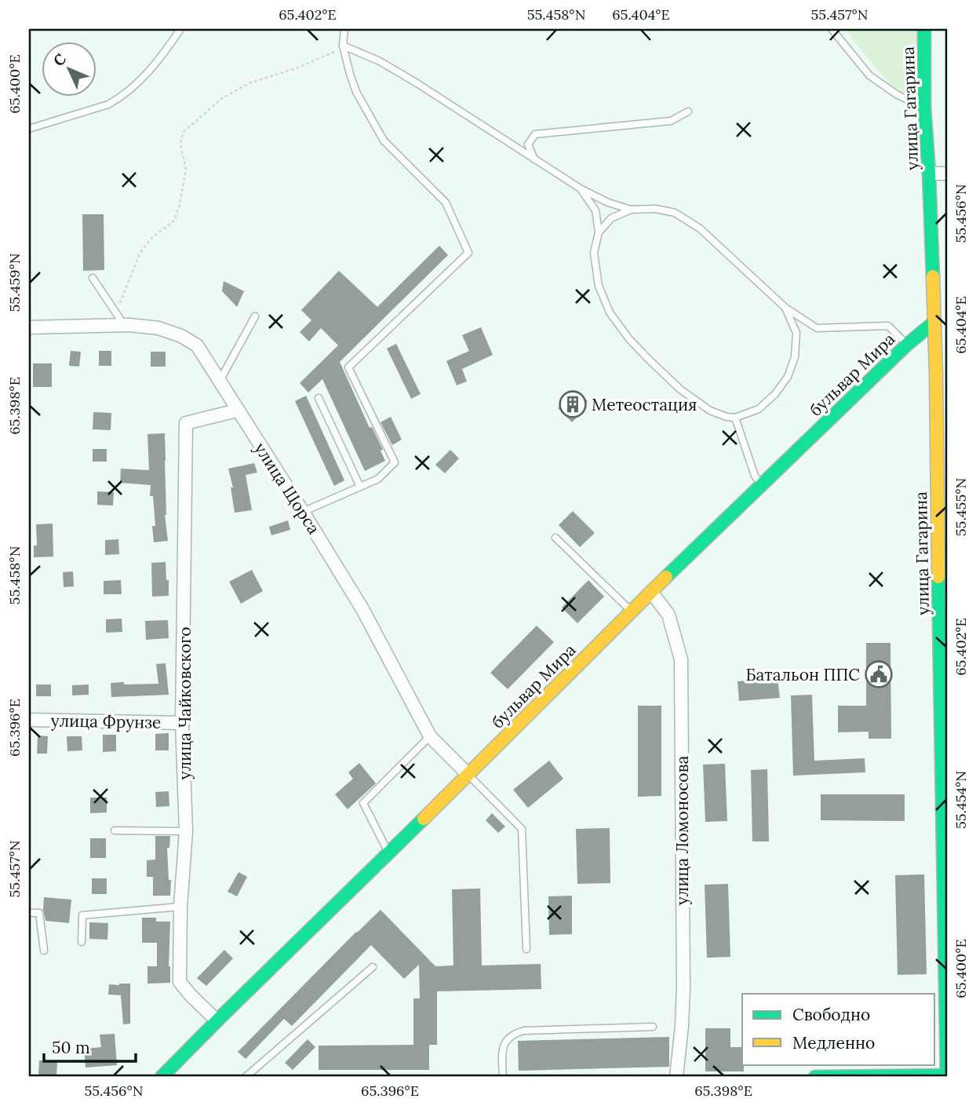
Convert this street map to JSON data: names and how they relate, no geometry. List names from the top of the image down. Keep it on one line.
{"streets":{"main road":["улица Гагарина","бульвар Мира"],"street":["улица Щорса","улица Чайковского","улица Фрунзе","улица Ломоносова"]},"crossings":[["улица Гагарина","бульвар Мира"],["бульвар Мира","улица Щорса"],["бульвар Мира","улица Чайковского"],["бульвар Мира","улица Ломоносова"],["улица Щорса","улица Чайковского"],["улица Чайковского","улица Фрунзе"]],"places":{"building":["Метеостация"],"public building":["Батальон ППС"]},"legend":["Свободно","Медленно"],"scale_bar":"50 m","north":"top left","coordinates":["65.402°E","55.458°N","65.404°E","55.457°N","65.400°E","55.456°N","55.459°N","65.398°E","55.455°N","65.396°E","55.454°N"]}
